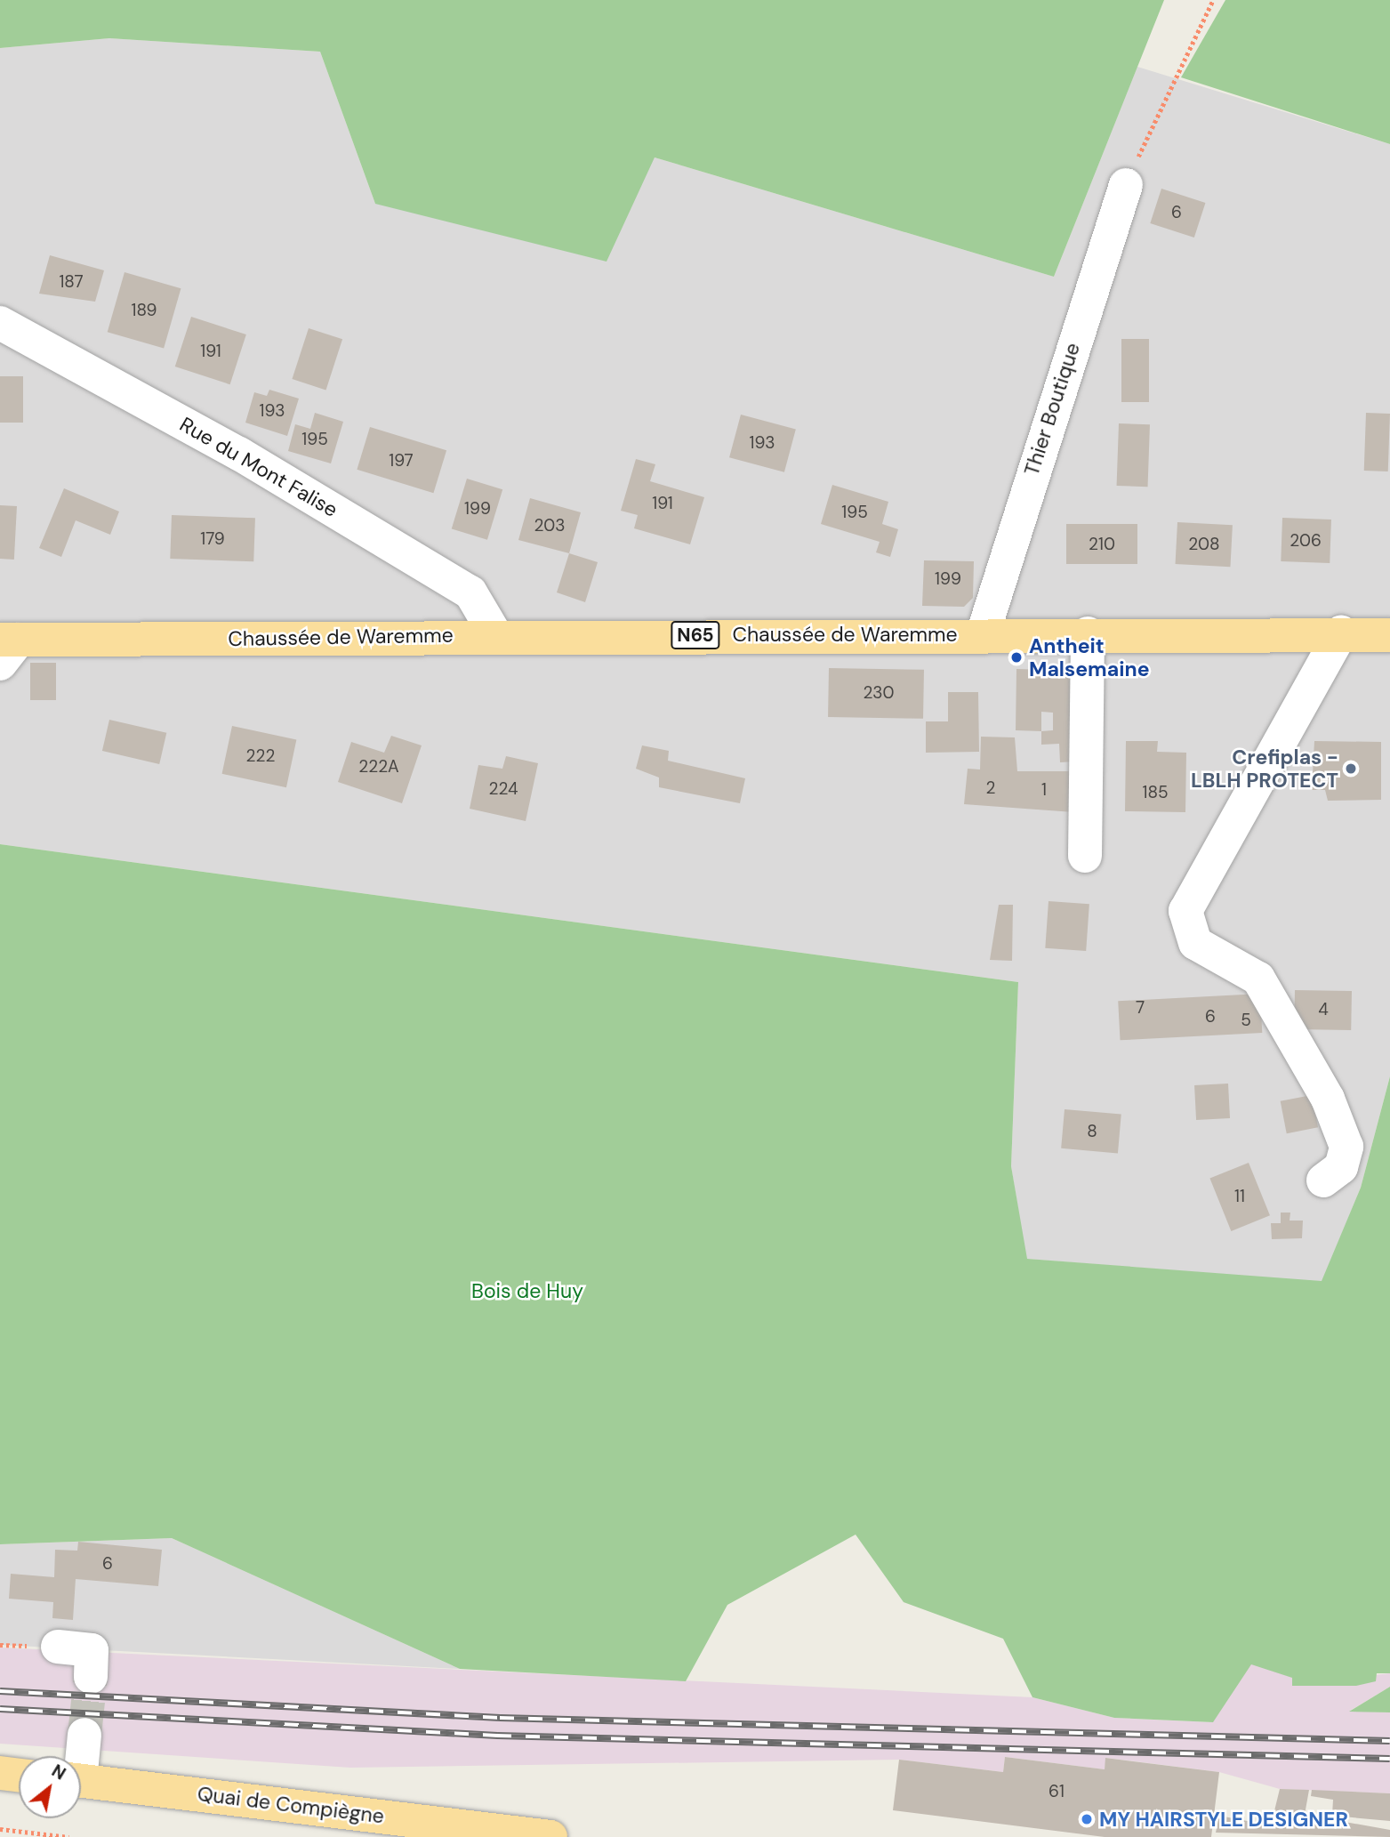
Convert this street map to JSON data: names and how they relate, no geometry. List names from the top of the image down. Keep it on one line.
{"streets":{"main road":["Chaussée de Waremme","N65","Quai de Compiègne"],"street":["Thier Boutique","Rue du Mont Falise"]},"crossings":[["Thier Boutique","Chaussée de Waremme"],["Rue du Mont Falise","Chaussée de Waremme"]],"parks":["Bois de Huy"],"places":["Antheit Malsemaine","Crefiplas - LBLH PROTECT","MY HAIRSTYLE DESIGNER"],"house_numbers":["6","187","189","191","193","195","193","197","191","199","195","203","179","206","210","208","199","230","222","222A","2","224","1","185","7","4","6","5","8","11","6","61"],"north":"top right"}
